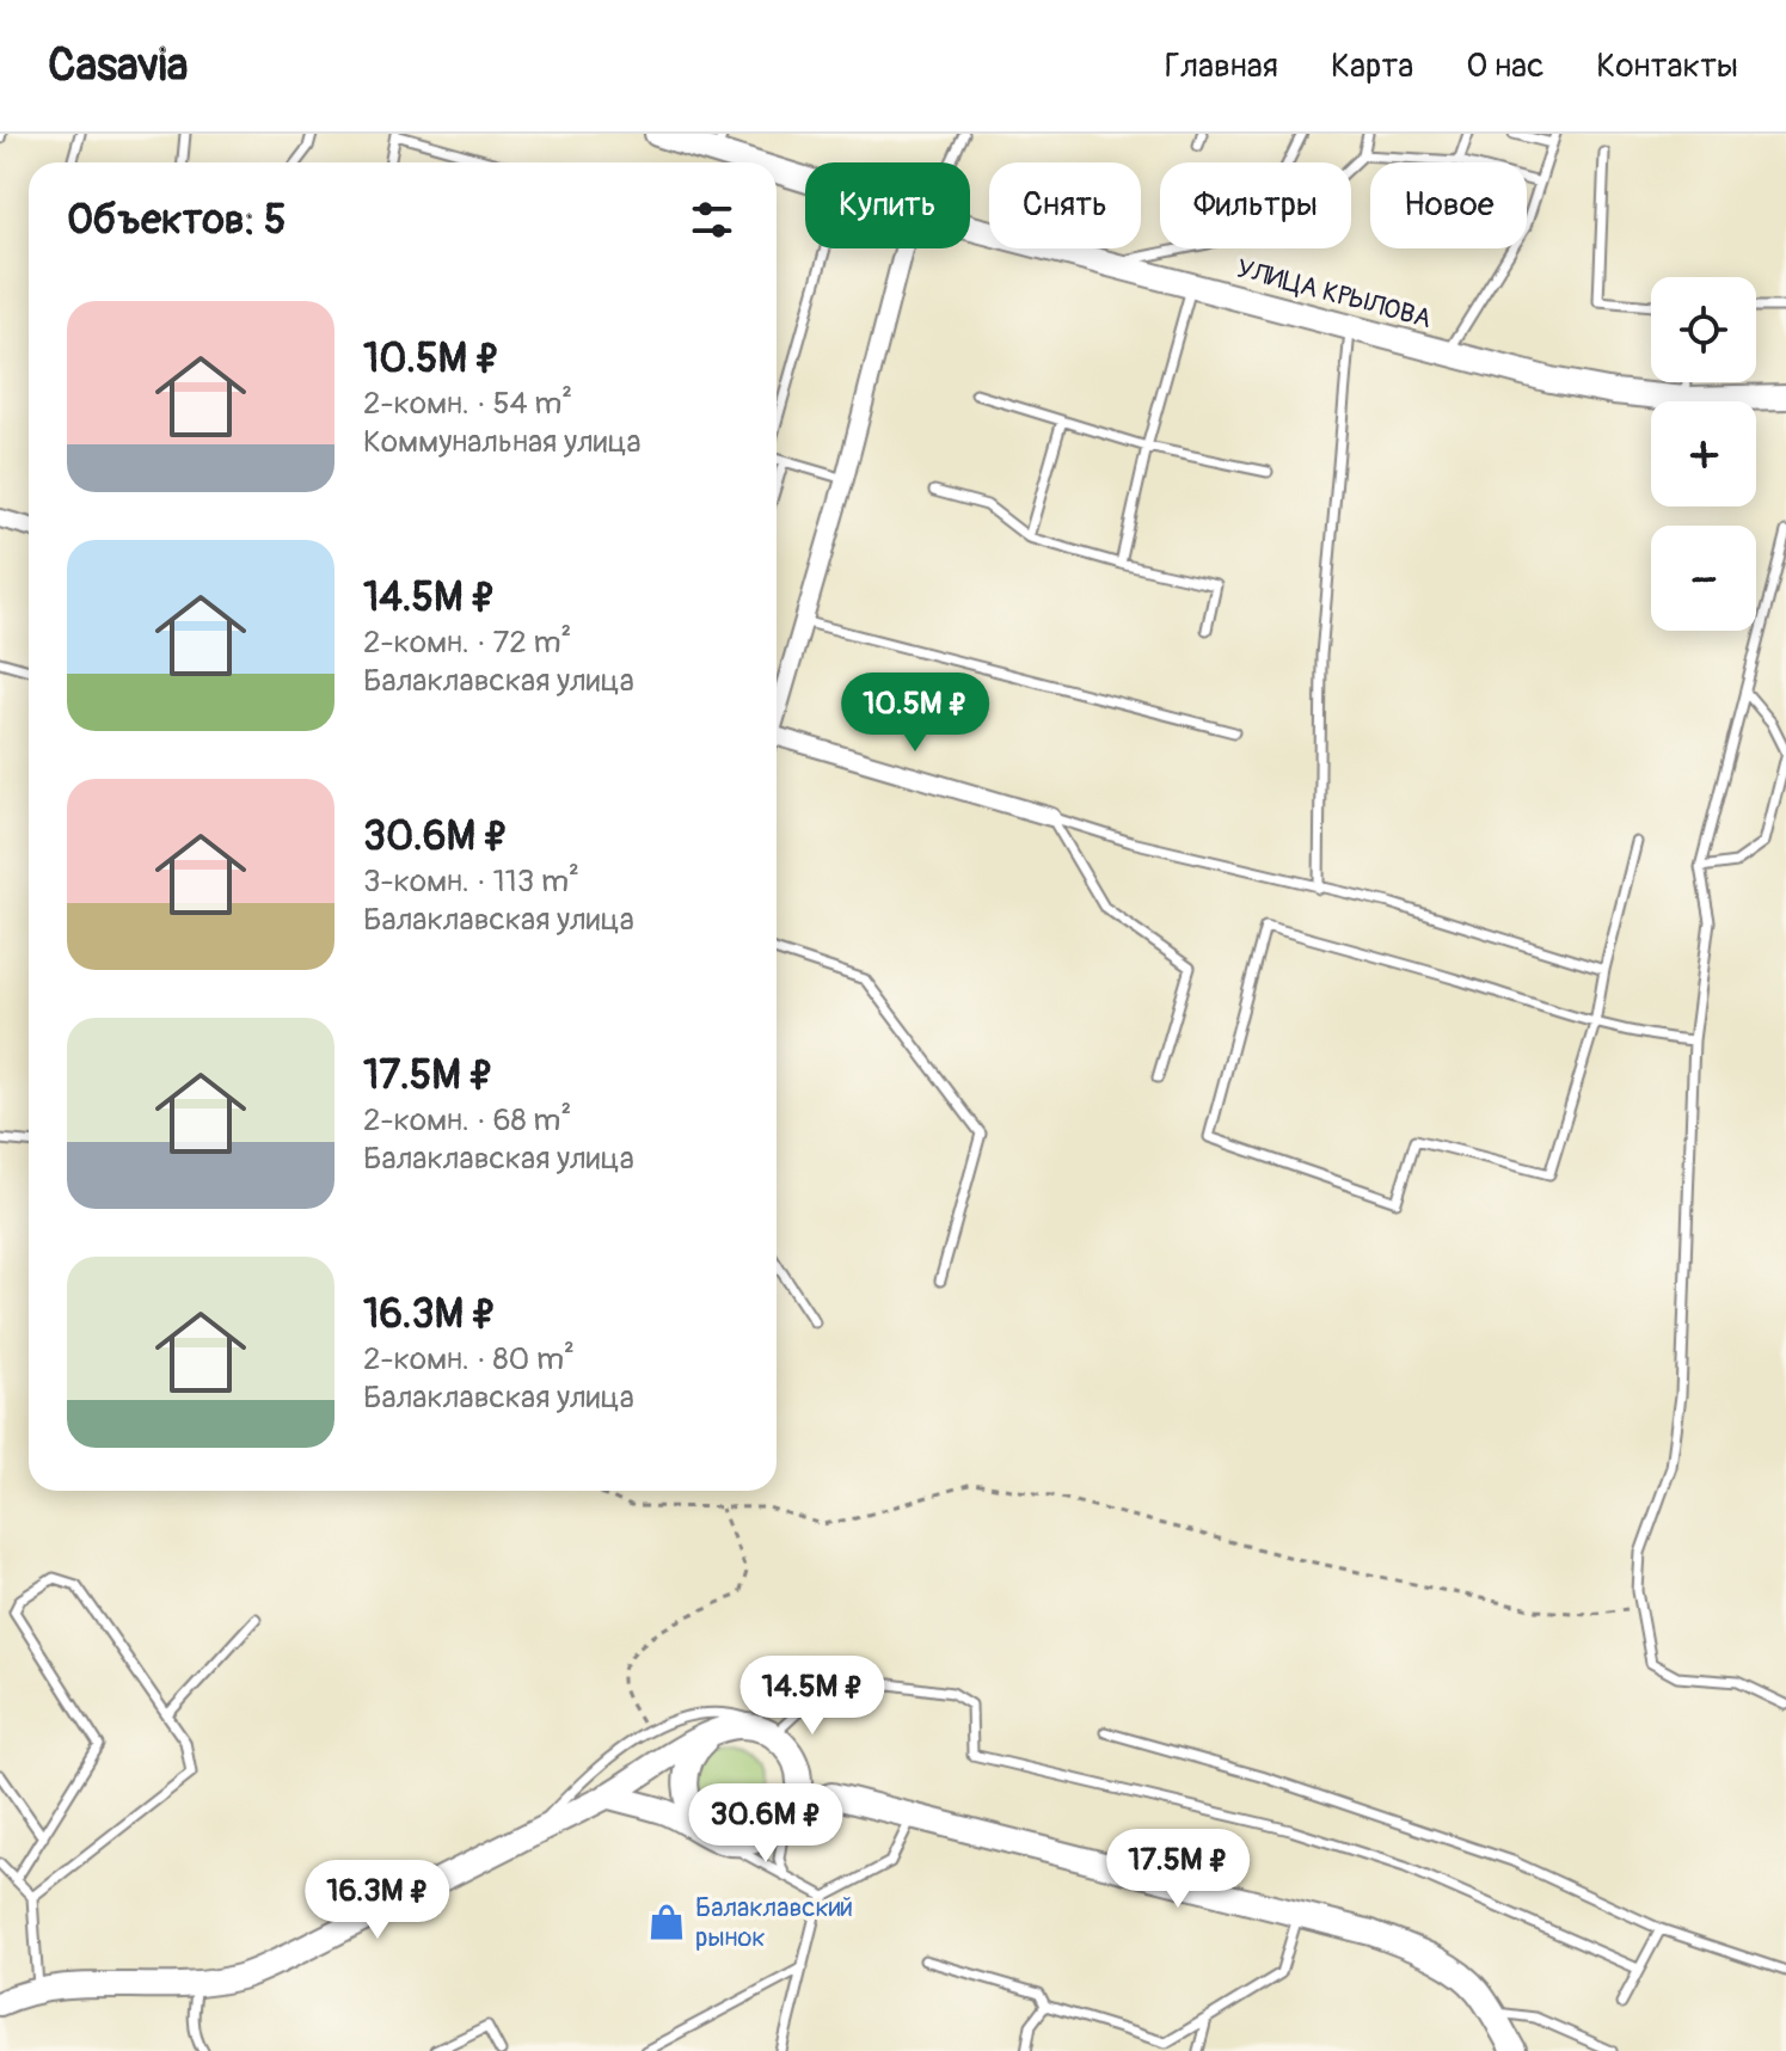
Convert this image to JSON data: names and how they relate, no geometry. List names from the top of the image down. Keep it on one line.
{"streets":{"main road":["УЛИЦА КРЫЛОВА"]},"places":{"shop":["Балаклавский рынок"]},"page":{"header":"Casavia","nav":["Главная","Карта","О нас","Контакты"],"chip":["Купить","Снять","Фильтры","Новое"],"heading":"Объектов: 5","map_buttons":["+","−"],"list":[{"name":"10.5M ₽","note":"2-комн. · 54 m² · Коммунальная улица"},{"name":"14.5M ₽","note":"2-комн. · 72 m² · Балаклавская улица"},{"name":"30.6M ₽","note":"3-комн. · 113 m² · Балаклавская улица"},{"name":"17.5M ₽","note":"2-комн. · 68 m² · Балаклавская улица"},{"name":"16.3M ₽","note":"2-комн. · 80 m² · Балаклавская улица"}],"price":["10.5M ₽","14.5M ₽","30.6M ₽","17.5M ₽","16.3M ₽"]}}
